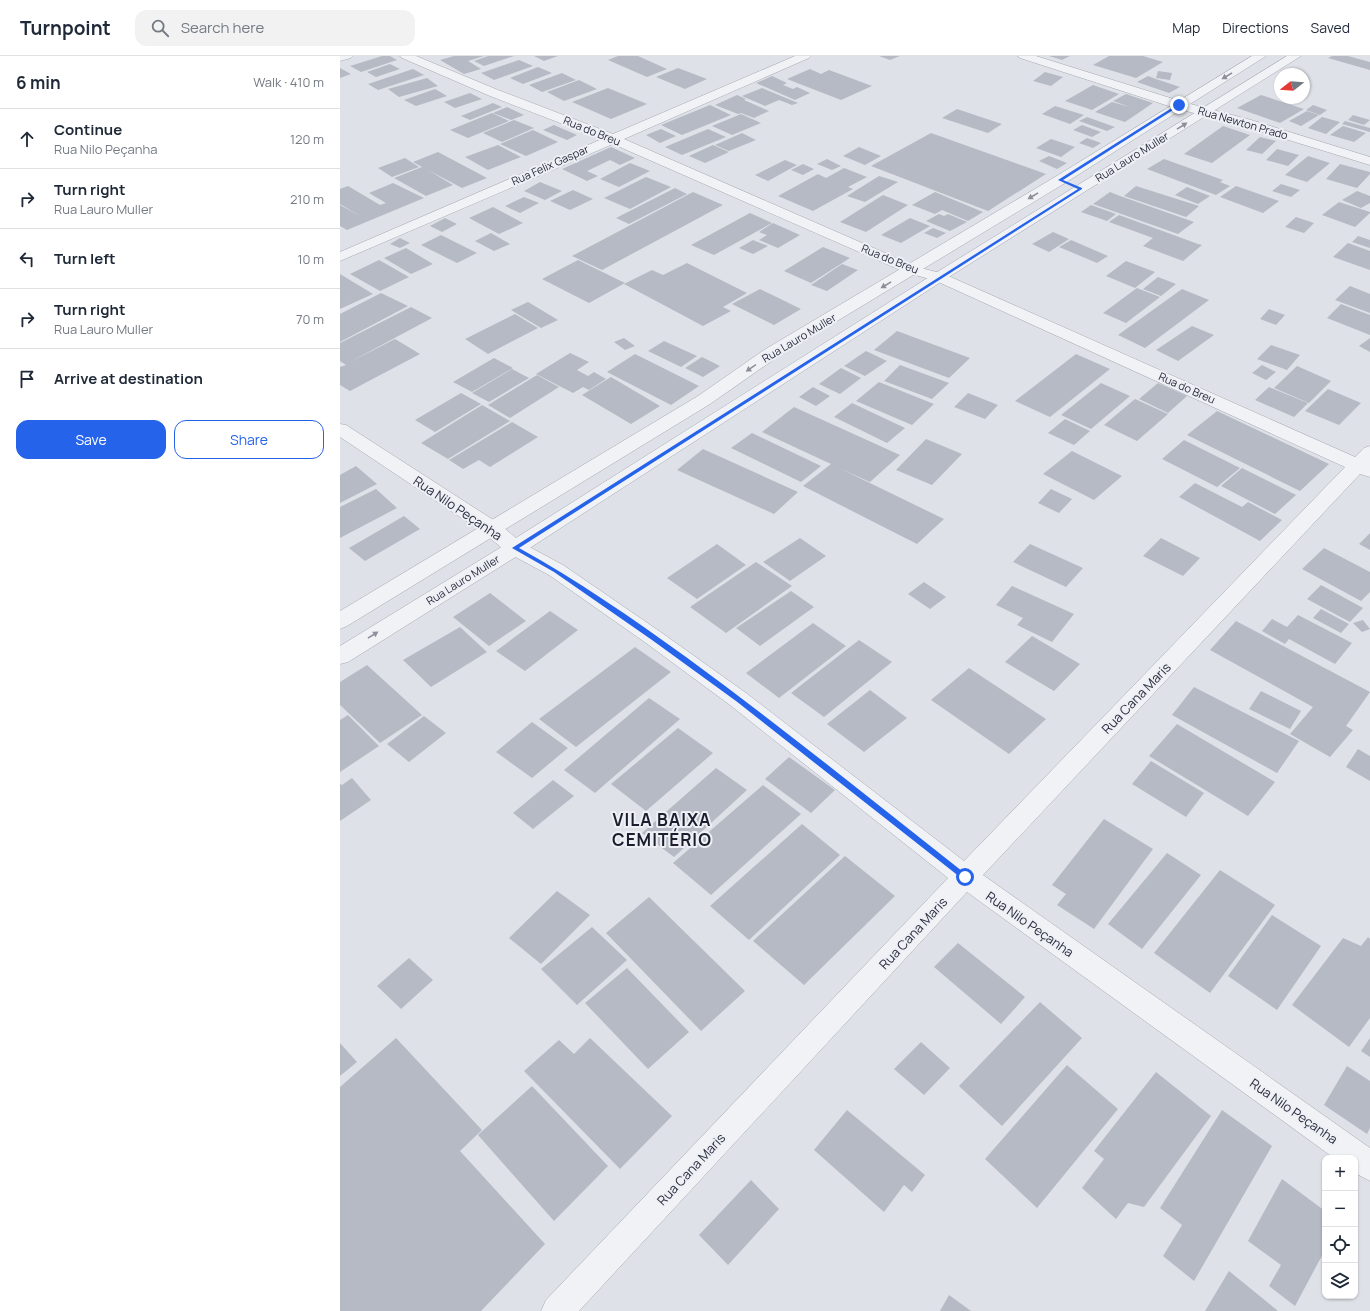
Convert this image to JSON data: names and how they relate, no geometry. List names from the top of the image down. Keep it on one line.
{"streets":{"street":["Rua Newton Prado","Rua do Breu","Rua Lauro Muller","Rua Felix Gaspar","Rua Nilo Peçanha","Rua Cana Maris"]},"crossings":[["Rua Newton Prado","Rua Lauro Muller"],["Rua do Breu","Rua Lauro Muller"],["Rua do Breu","Rua Felix Gaspar"],["Rua do Breu","Rua Cana Maris"],["Rua Lauro Muller","Rua Nilo Peçanha"],["Rua Nilo Peçanha","Rua Cana Maris"]],"districts":["VILA BAIXA CEMITÉRIO"],"north":"left","page":{"header":"Turnpoint","search":"Search here","nav":["Map","Directions","Saved"],"heading":["6 min","Walk · 410 m"],"list":[["Continue","Rua Nilo Peçanha","120 m"],["Turn right","Rua Lauro Muller","210 m"],["Turn left","10 m"],["Turn right","Rua Lauro Muller","70 m"],"Arrive at destination"],"buttons":["Save","Share"],"map_buttons":["+","−"]}}
